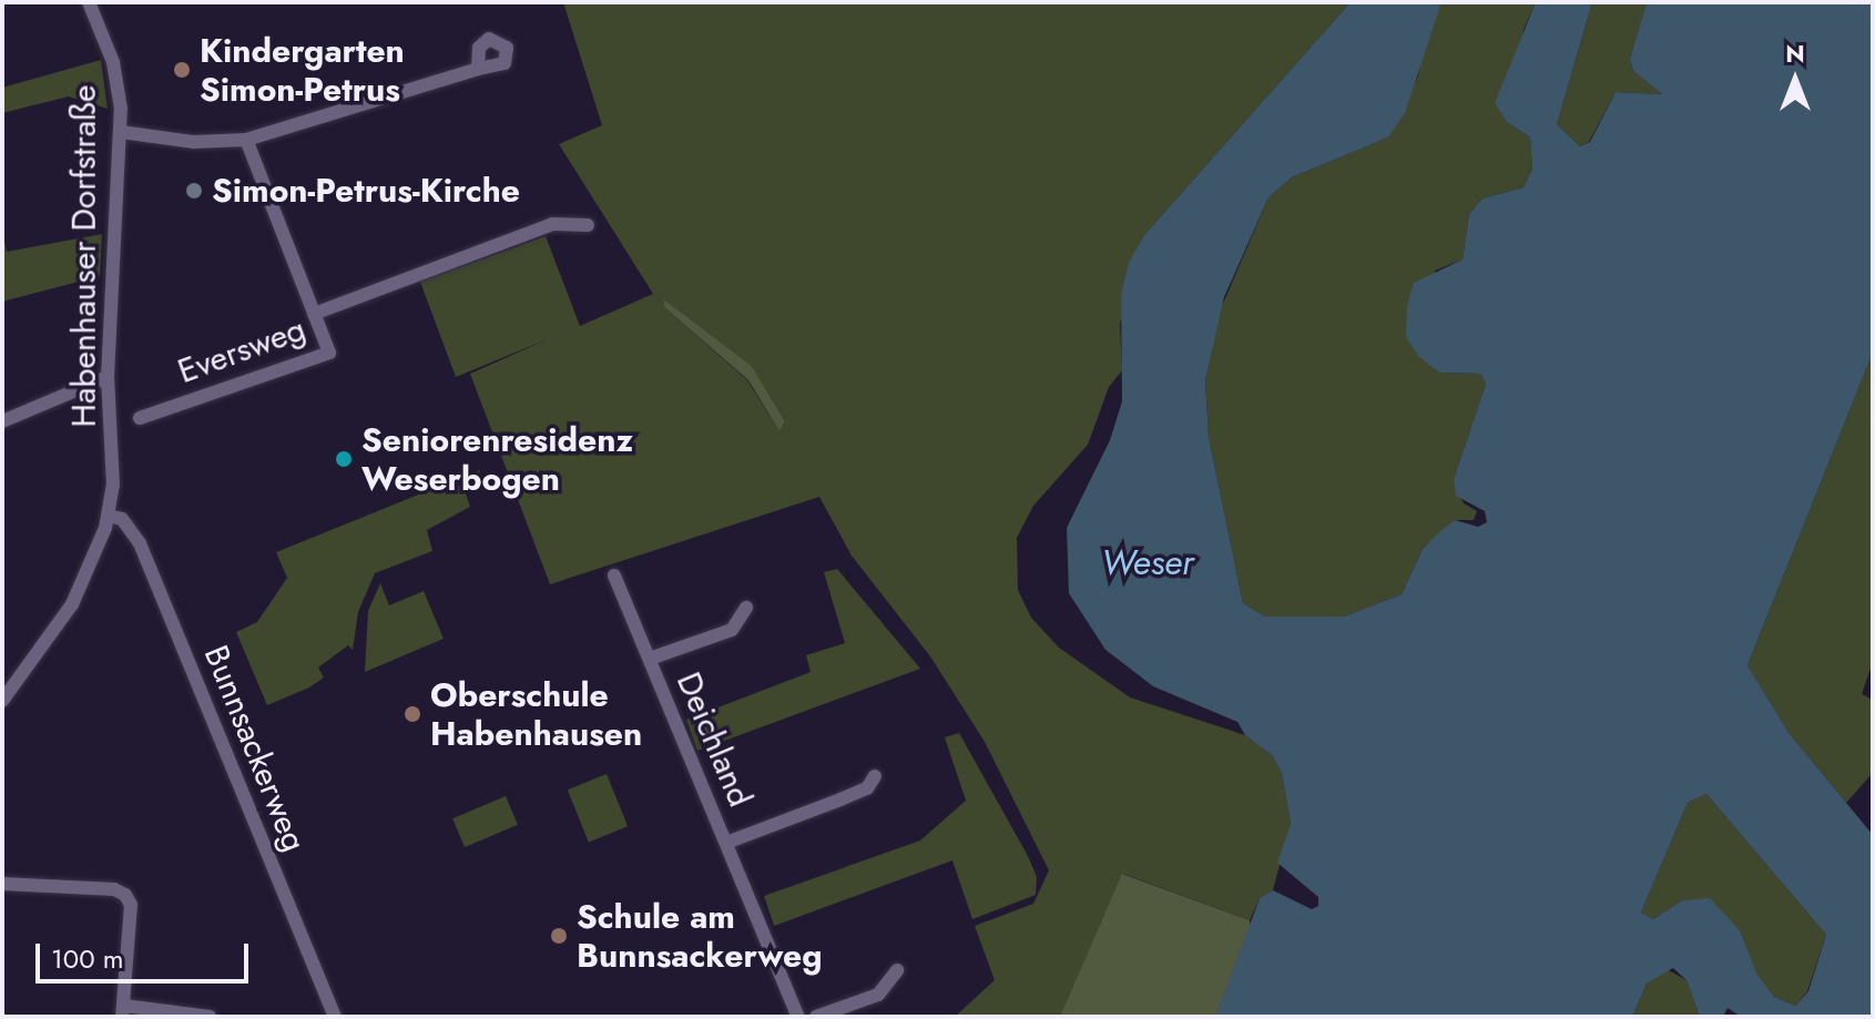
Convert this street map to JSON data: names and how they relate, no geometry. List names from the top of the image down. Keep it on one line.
{"streets":{"street":["Habenhauser Dorfstraße","Eversweg","Deichland","Bunnsackerweg"]},"crossings":[["Habenhauser Dorfstraße","Bunnsackerweg"]],"water":["Weser"],"places":["Kindergarten Simon-Petrus","Simon-Petrus-Kirche","Seniorenresidenz Weserbogen","Oberschule Habenhausen","Schule am Bunnsackerweg"],"scale_bar":"100 m","north":"top"}
